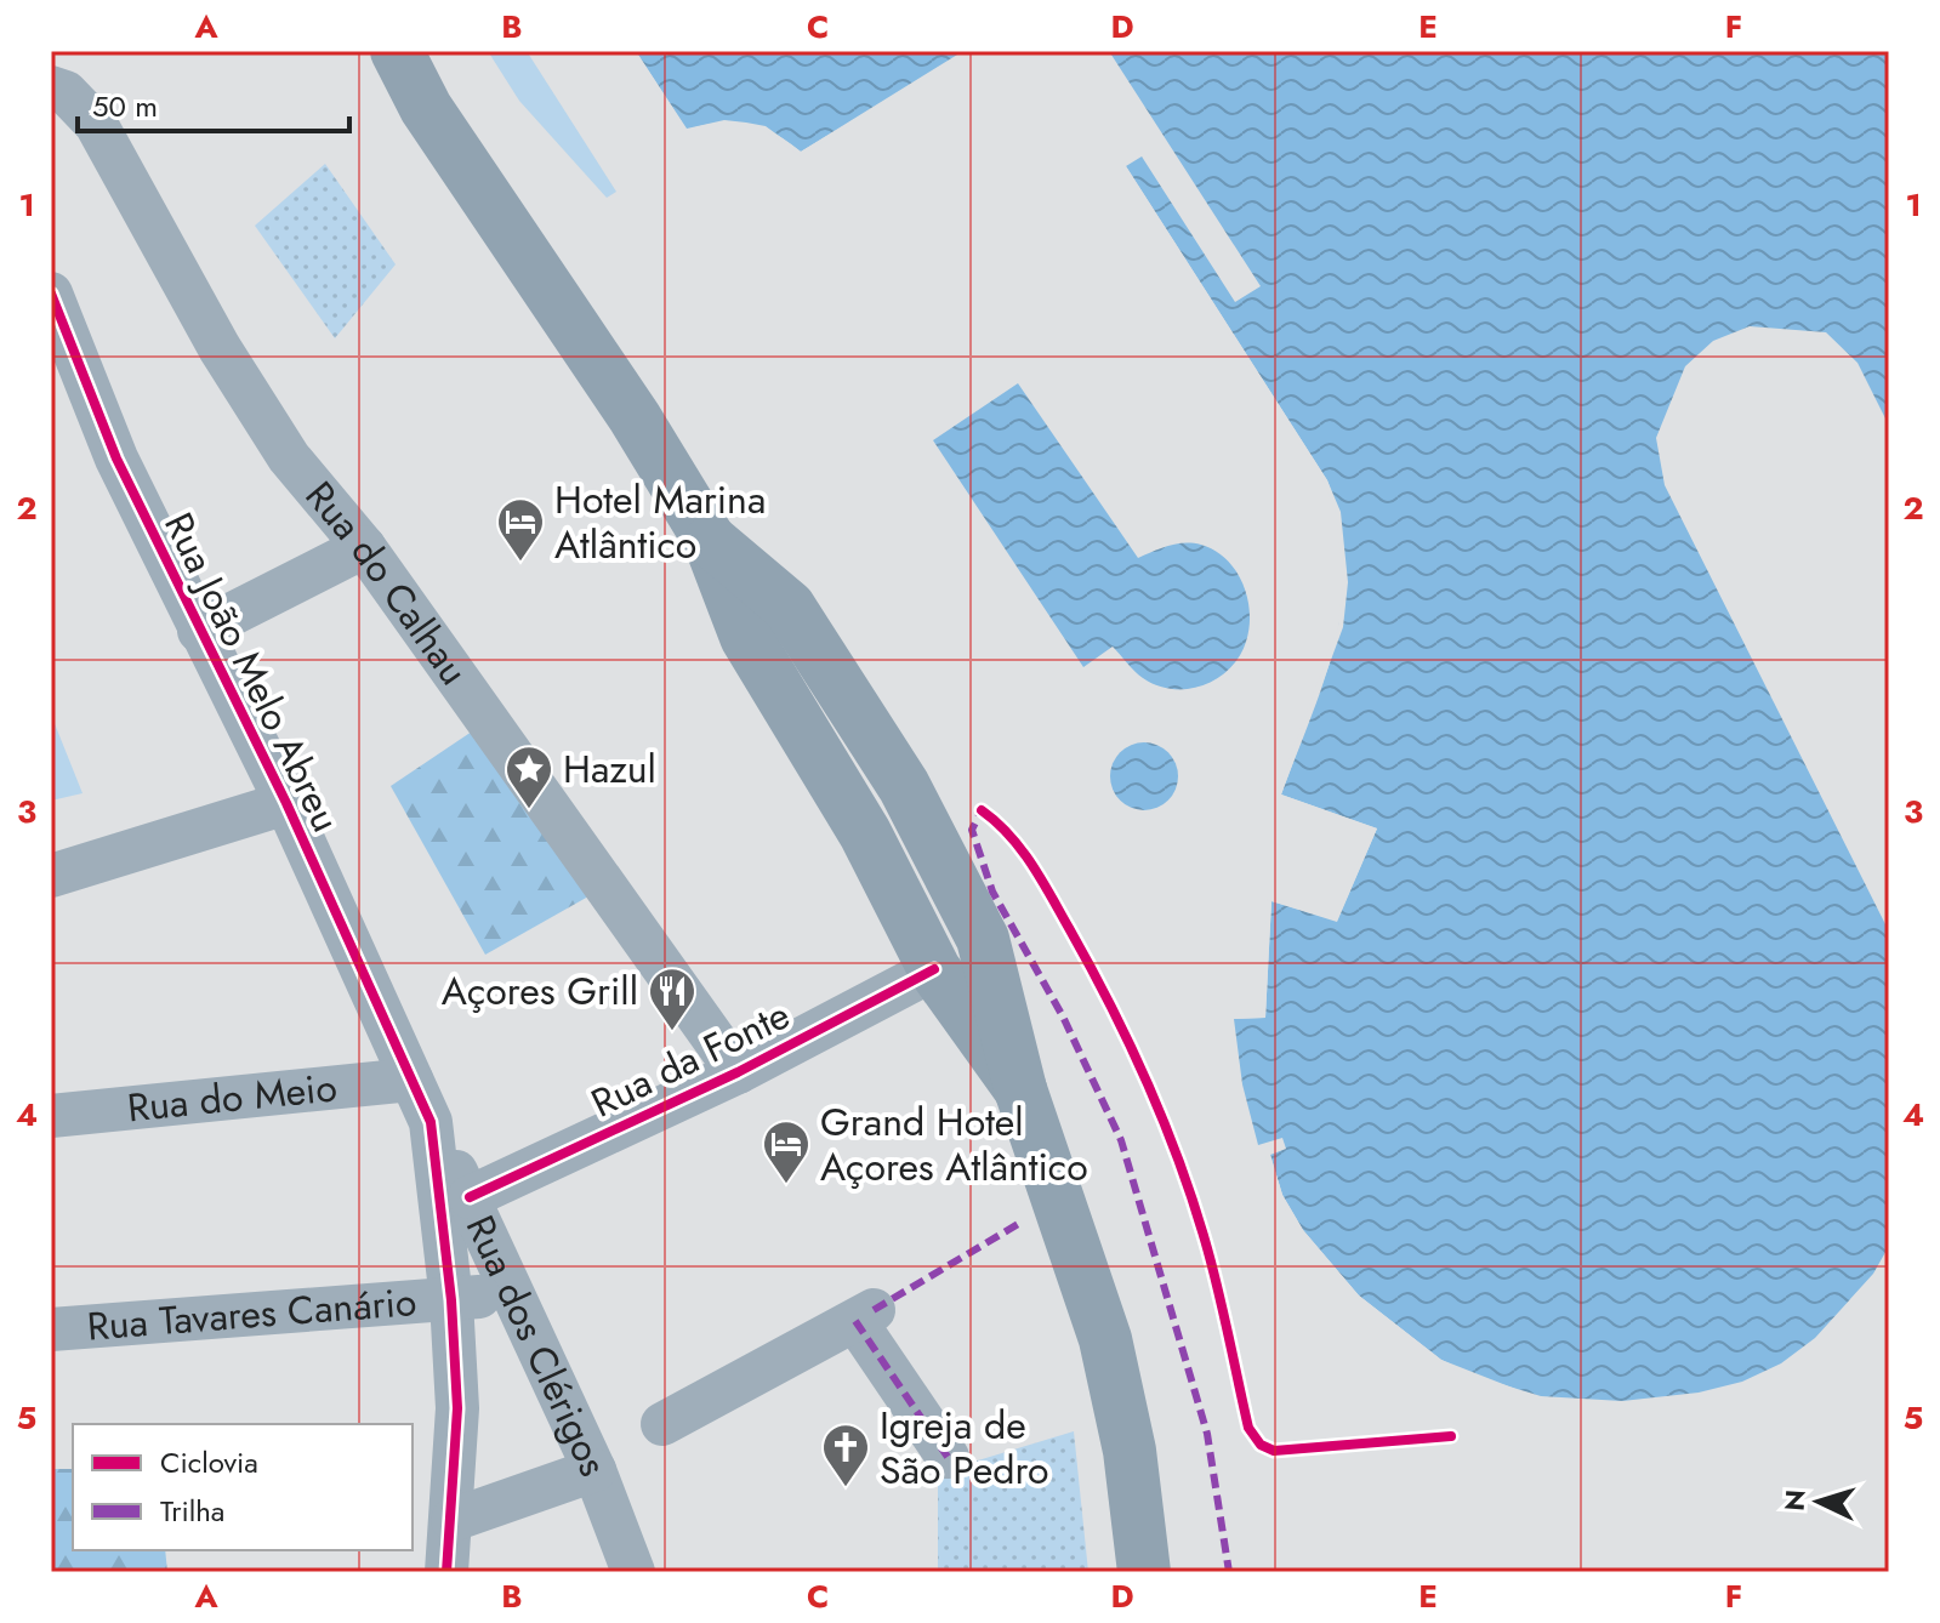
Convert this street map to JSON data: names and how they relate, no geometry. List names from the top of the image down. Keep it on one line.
{"streets":{"street":["Rua do Calhau","Rua João Melo Abreu","Rua da Fonte","Rua do Meio","Rua Tavares Canário","Rua dos Clérigos"]},"crossings":[["Rua do Calhau","Rua da Fonte"],["Rua João Melo Abreu","Rua do Meio"],["Rua João Melo Abreu","Rua Tavares Canário"],["Rua João Melo Abreu","Rua dos Clérigos"],["Rua da Fonte","Rua dos Clérigos"],["Rua Tavares Canário","Rua dos Clérigos"]],"places":{"hotel":["Hotel Marina Atlântico","Grand Hotel Açores Atlântico"],"place":["Hazul"],"restaurant":["Açores Grill"],"church":["Igreja de São Pedro"]},"legend":["Ciclovia","Trilha"],"scale_bar":"50 m","north":"left","grid":{"columns":["A","B","C","D","E","F"],"rows":["1","2","3","4","5"]}}
